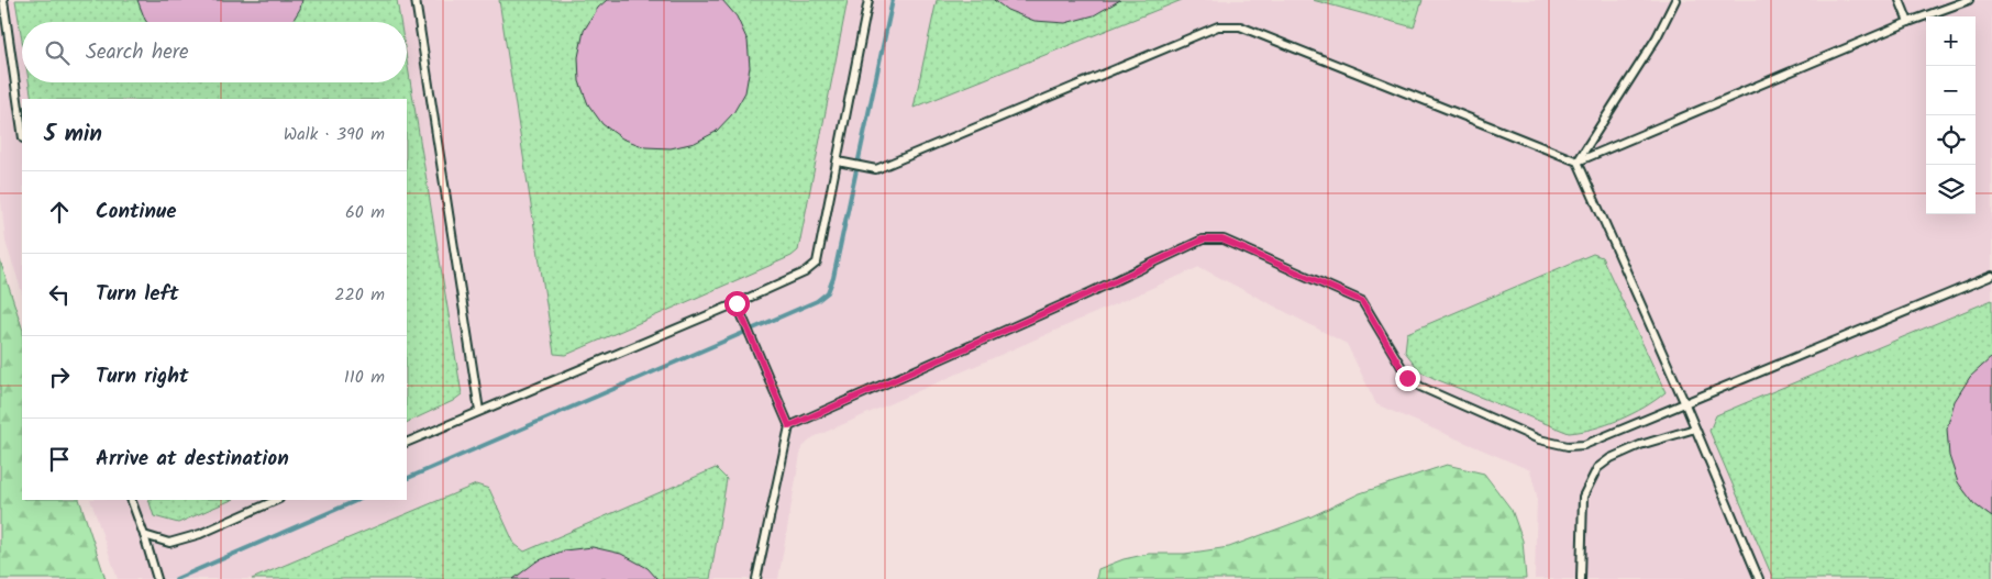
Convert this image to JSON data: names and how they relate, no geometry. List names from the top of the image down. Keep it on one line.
{"page":{"map_buttons":["+","−"],"search":"Search here","heading":["5 min","Walk · 390 m"],"list":[["Continue","60 m"],["Turn left","220 m"],["Turn right","110 m"],"Arrive at destination"]}}
